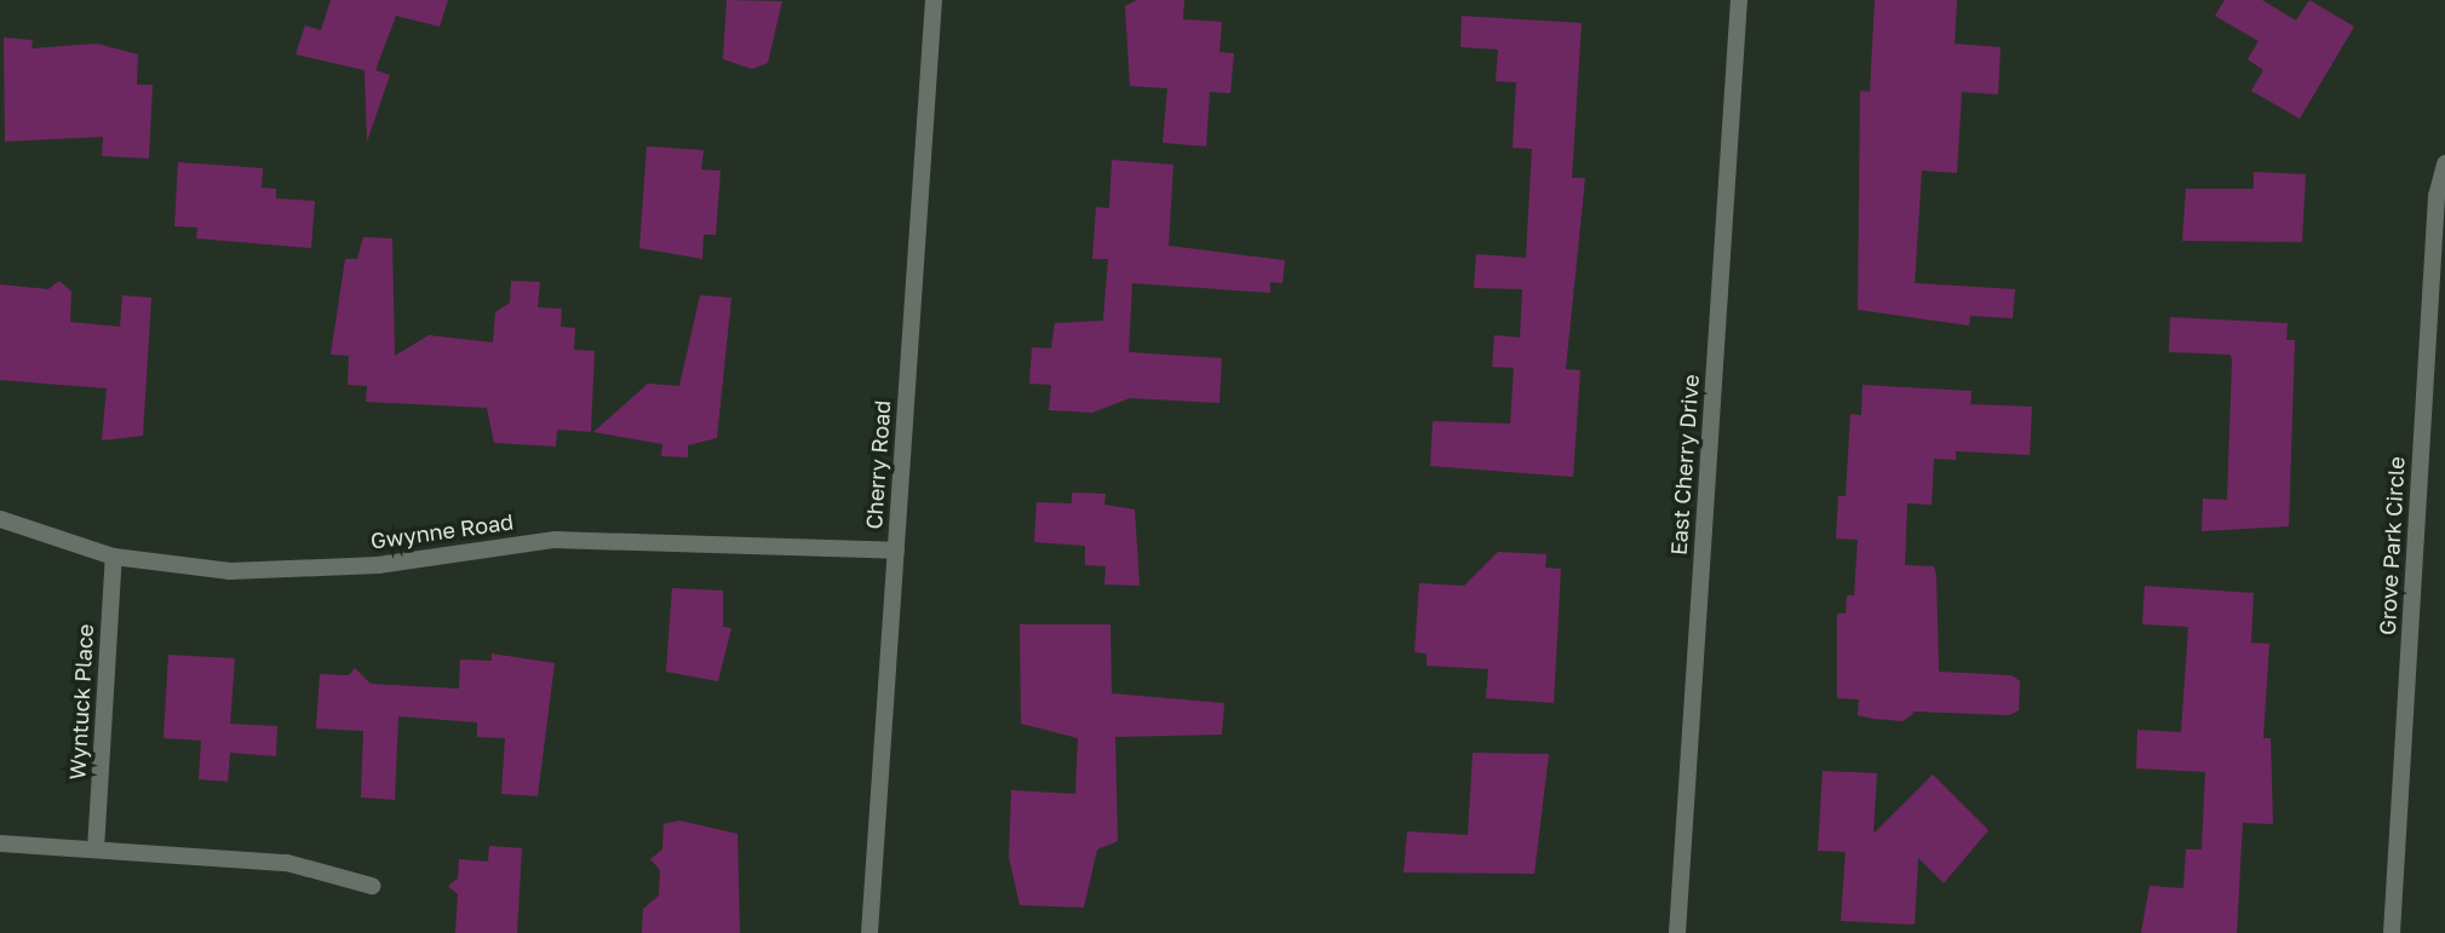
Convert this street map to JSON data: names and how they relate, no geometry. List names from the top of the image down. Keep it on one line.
{"streets":{"street":["Cherry Road","East Cherry Drive","Gwynne Road","Grove Park Circle","Wyntuck Place"]},"crossings":[["Cherry Road","Gwynne Road"],["Gwynne Road","Wyntuck Place"]]}
